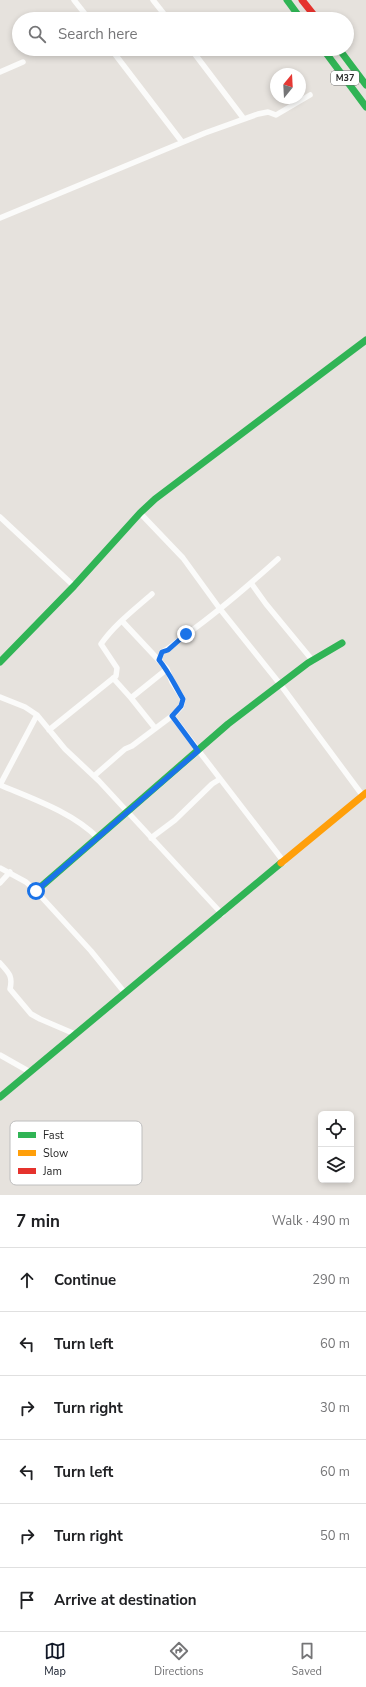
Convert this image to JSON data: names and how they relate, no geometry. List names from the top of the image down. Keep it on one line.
{"streets":{"main road":["M37"]},"legend":["Fast","Slow","Jam"],"north":"top","page":{"search":"Search here","heading":["7 min","Walk · 490 m"],"list":[["Continue","290 m"],["Turn left","60 m"],["Turn right","30 m"],["Turn left","60 m"],["Turn right","50 m"],"Arrive at destination"],"nav":["Map","Directions","Saved"]}}
